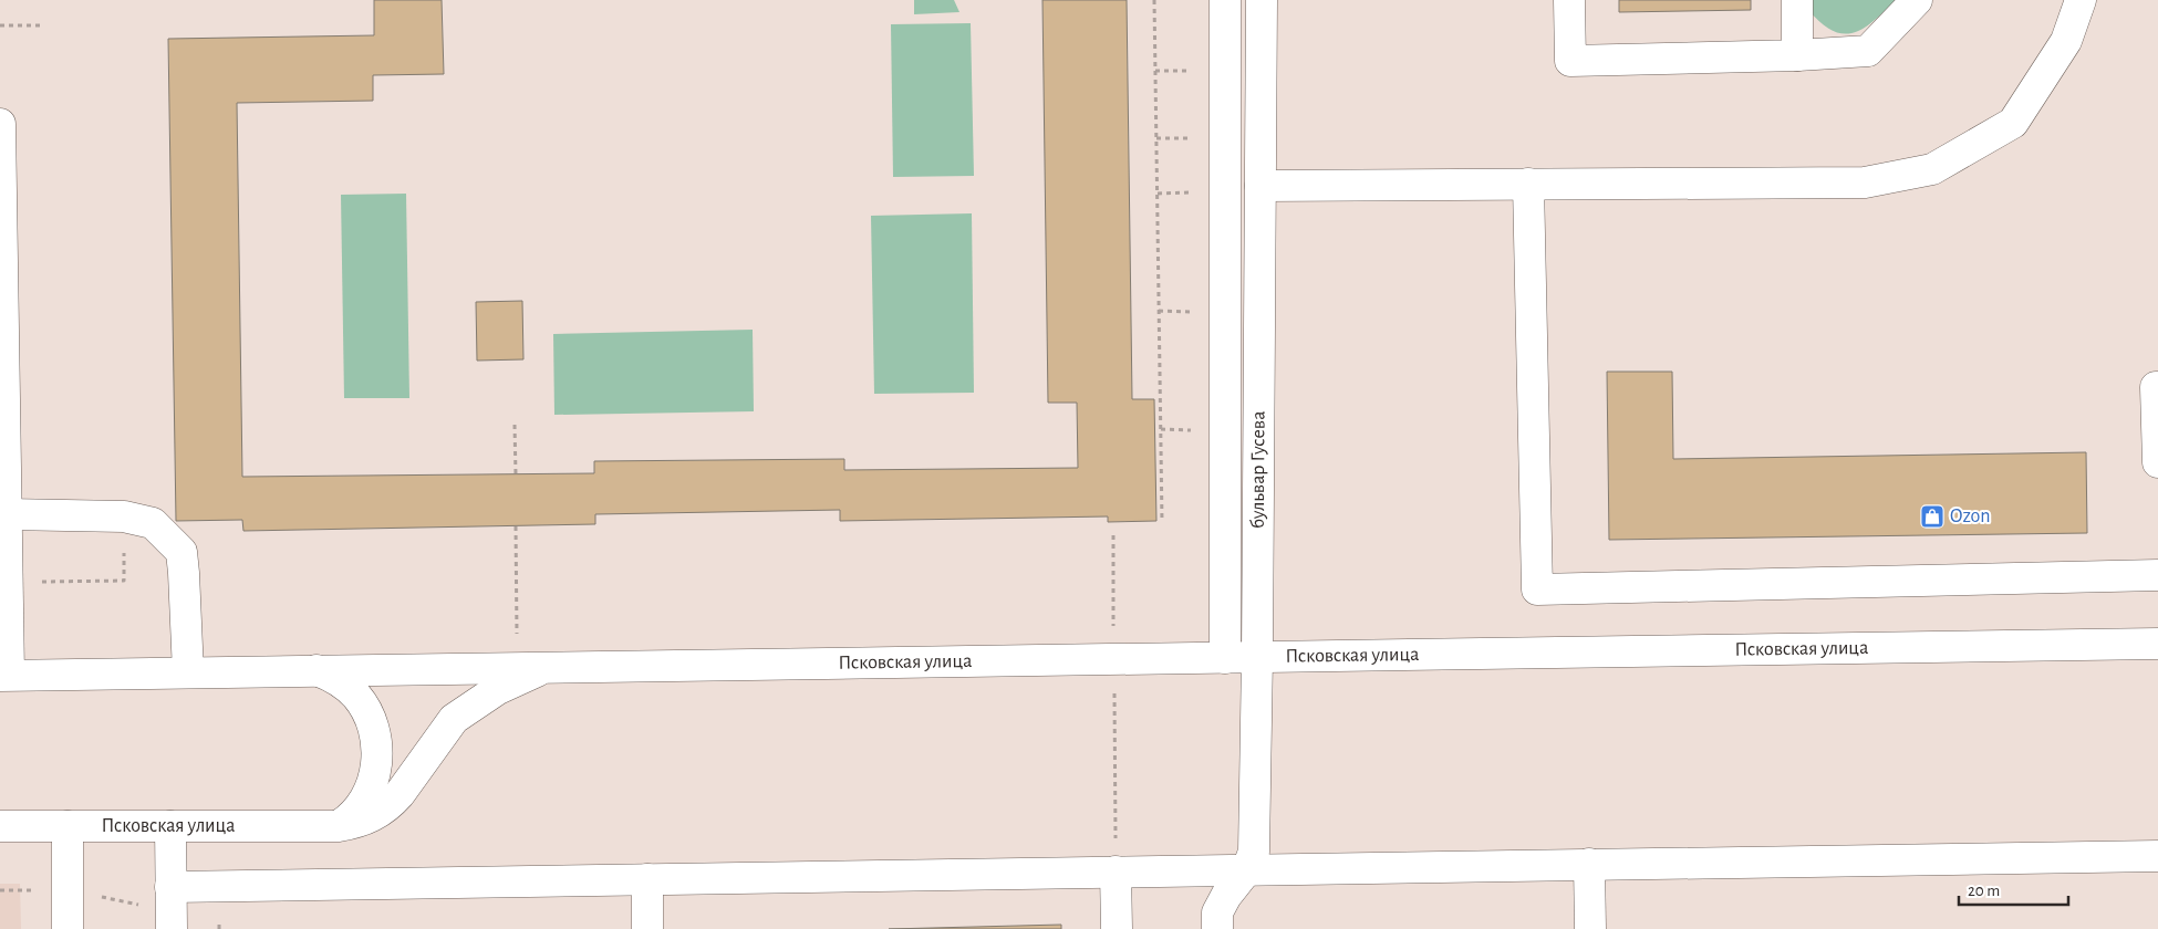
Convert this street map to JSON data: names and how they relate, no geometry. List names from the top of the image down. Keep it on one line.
{"streets":{"street":["бульвар Гусева","Псковская улица"]},"crossings":[["бульвар Гусева","Псковская улица"]],"places":{"shop":["Ozon"]},"scale_bar":"20 m"}
